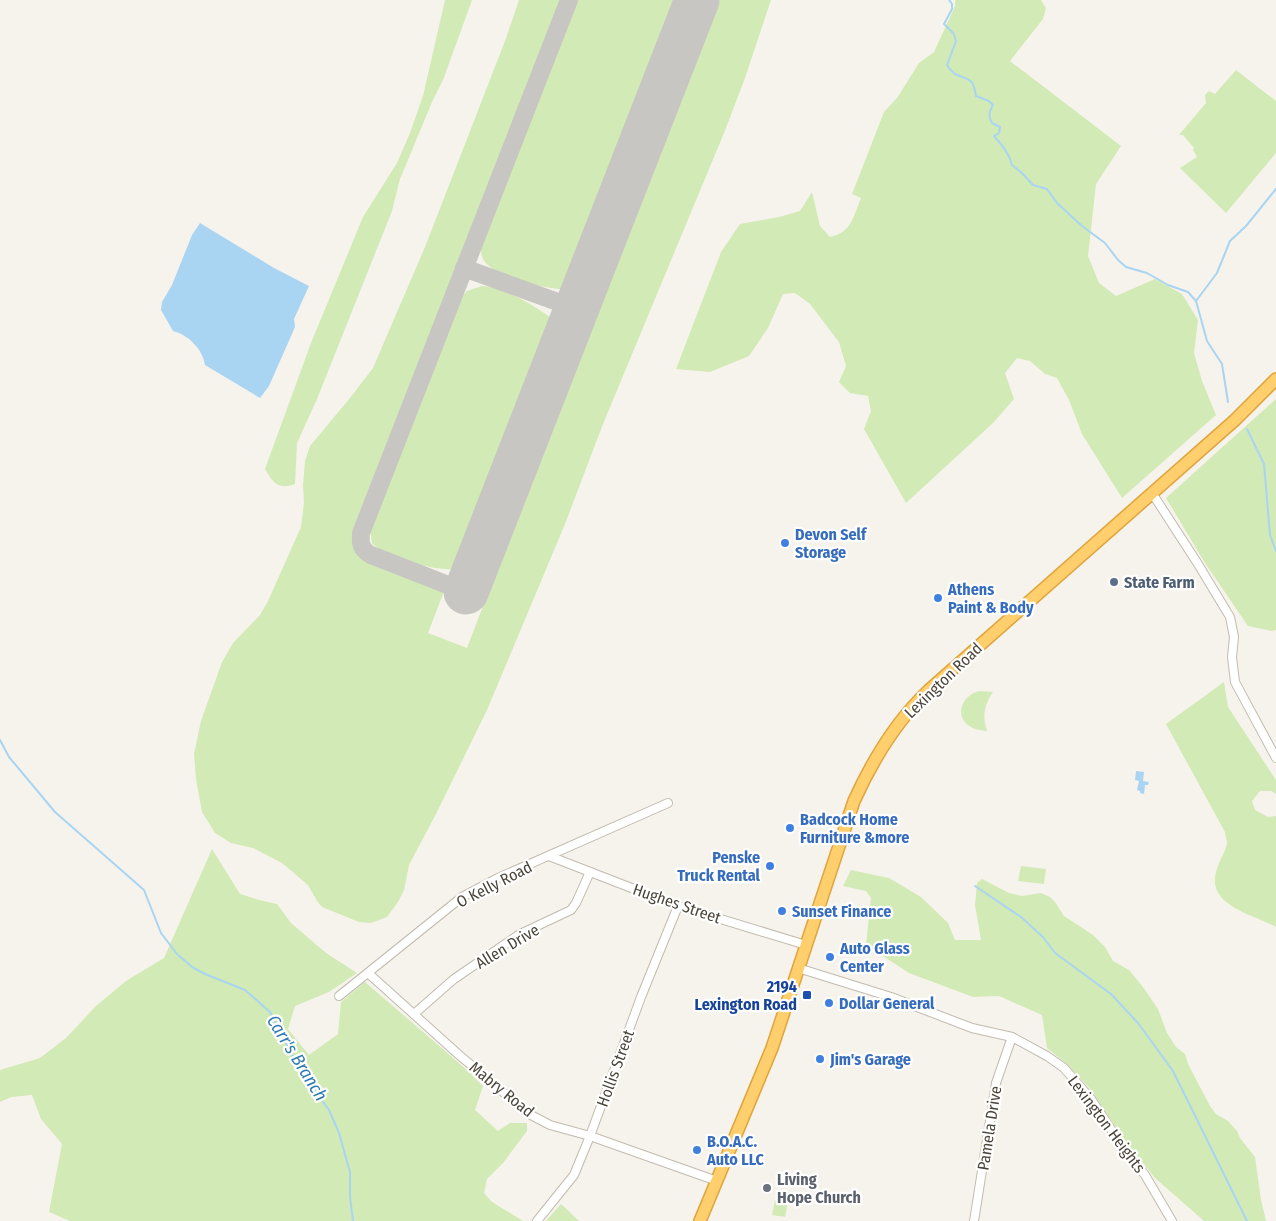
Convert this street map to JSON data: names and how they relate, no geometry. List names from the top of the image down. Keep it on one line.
{"streets":{"highway":["Lexington Road"],"street":["O Kelly Road","Hughes Street","Allen Drive","Hollis Street","Mabry Road","Lexington Heights","Pamela Drive"]},"crossings":[["Lexington Road","Hughes Street"],["Lexington Road","Mabry Road"],["Lexington Road","Lexington Heights"],["O Kelly Road","Hughes Street"],["O Kelly Road","Mabry Road"],["Hughes Street","Allen Drive"],["Hughes Street","Hollis Street"],["Allen Drive","Mabry Road"],["Hollis Street","Mabry Road"],["Lexington Heights","Pamela Drive"]],"water":["Carr's Branch"],"places":{"other":["Devon Self Storage","State Farm","Athens Paint & Body","Badcock Home Furniture &more","Penske Truck Rental","Sunset Finance","Auto Glass Center","Dollar General","Jim's Garage","B.O.A.C. Auto LLC","Living Hope Church"],"transit":["2194 Lexington Road"]}}
